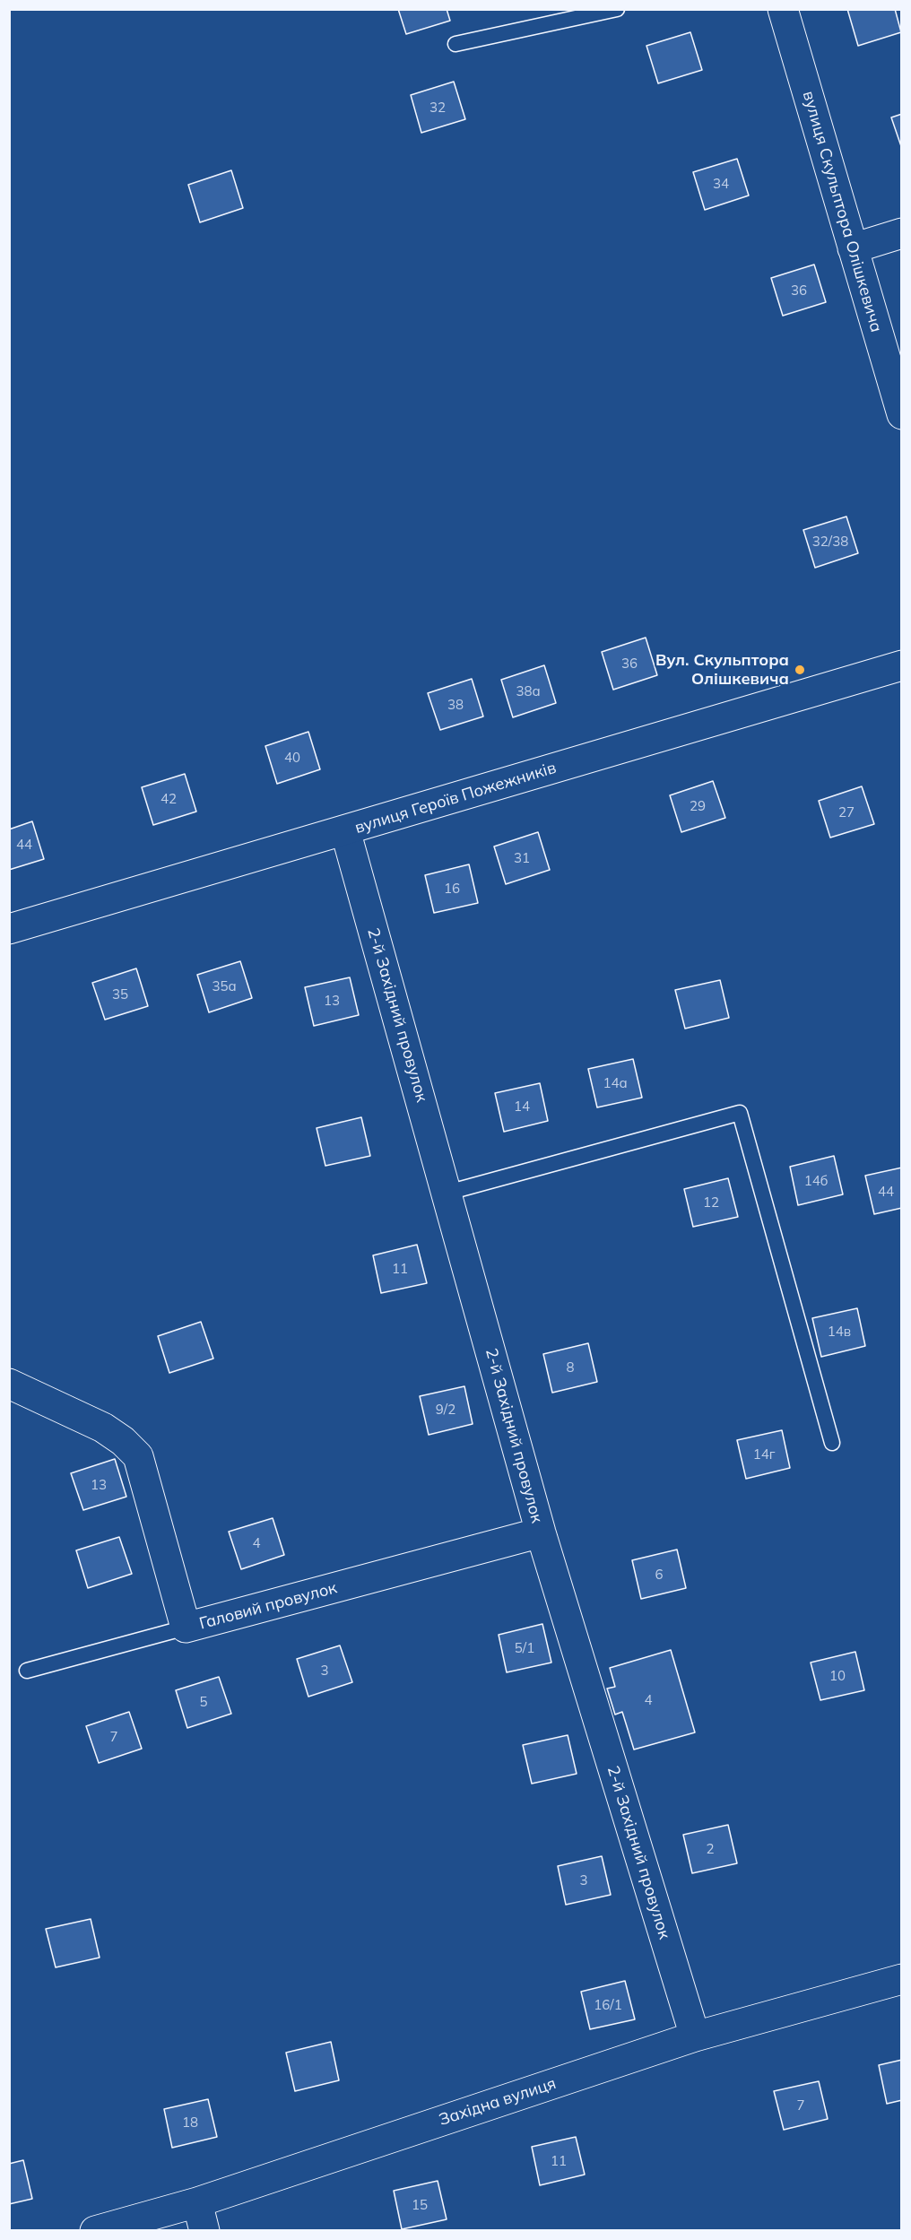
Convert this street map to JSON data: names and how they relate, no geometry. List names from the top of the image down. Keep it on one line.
{"streets":{"street":["вулиця Скульптора Олішкевича","вулиця Героїв Пожежників","2-й Західний провулок","Галовий провулок","Західна вулиця"]},"crossings":[["вулиця Героїв Пожежників","2-й Західний провулок"],["2-й Західний провулок","Галовий провулок"],["2-й Західний провулок","Західна вулиця"]],"places":["Вул. Скульптора Олішкевича"],"house_numbers":["32","34","36","32/38","36","38а","38","40","42","29","27","44","31","16","35а","35","13","14а","14","14б","44","12","11","14в","8","9/2","14г","13","4","6","5/1","3","10","4","5","7","2","3","16/1","7","18","11","15"]}
